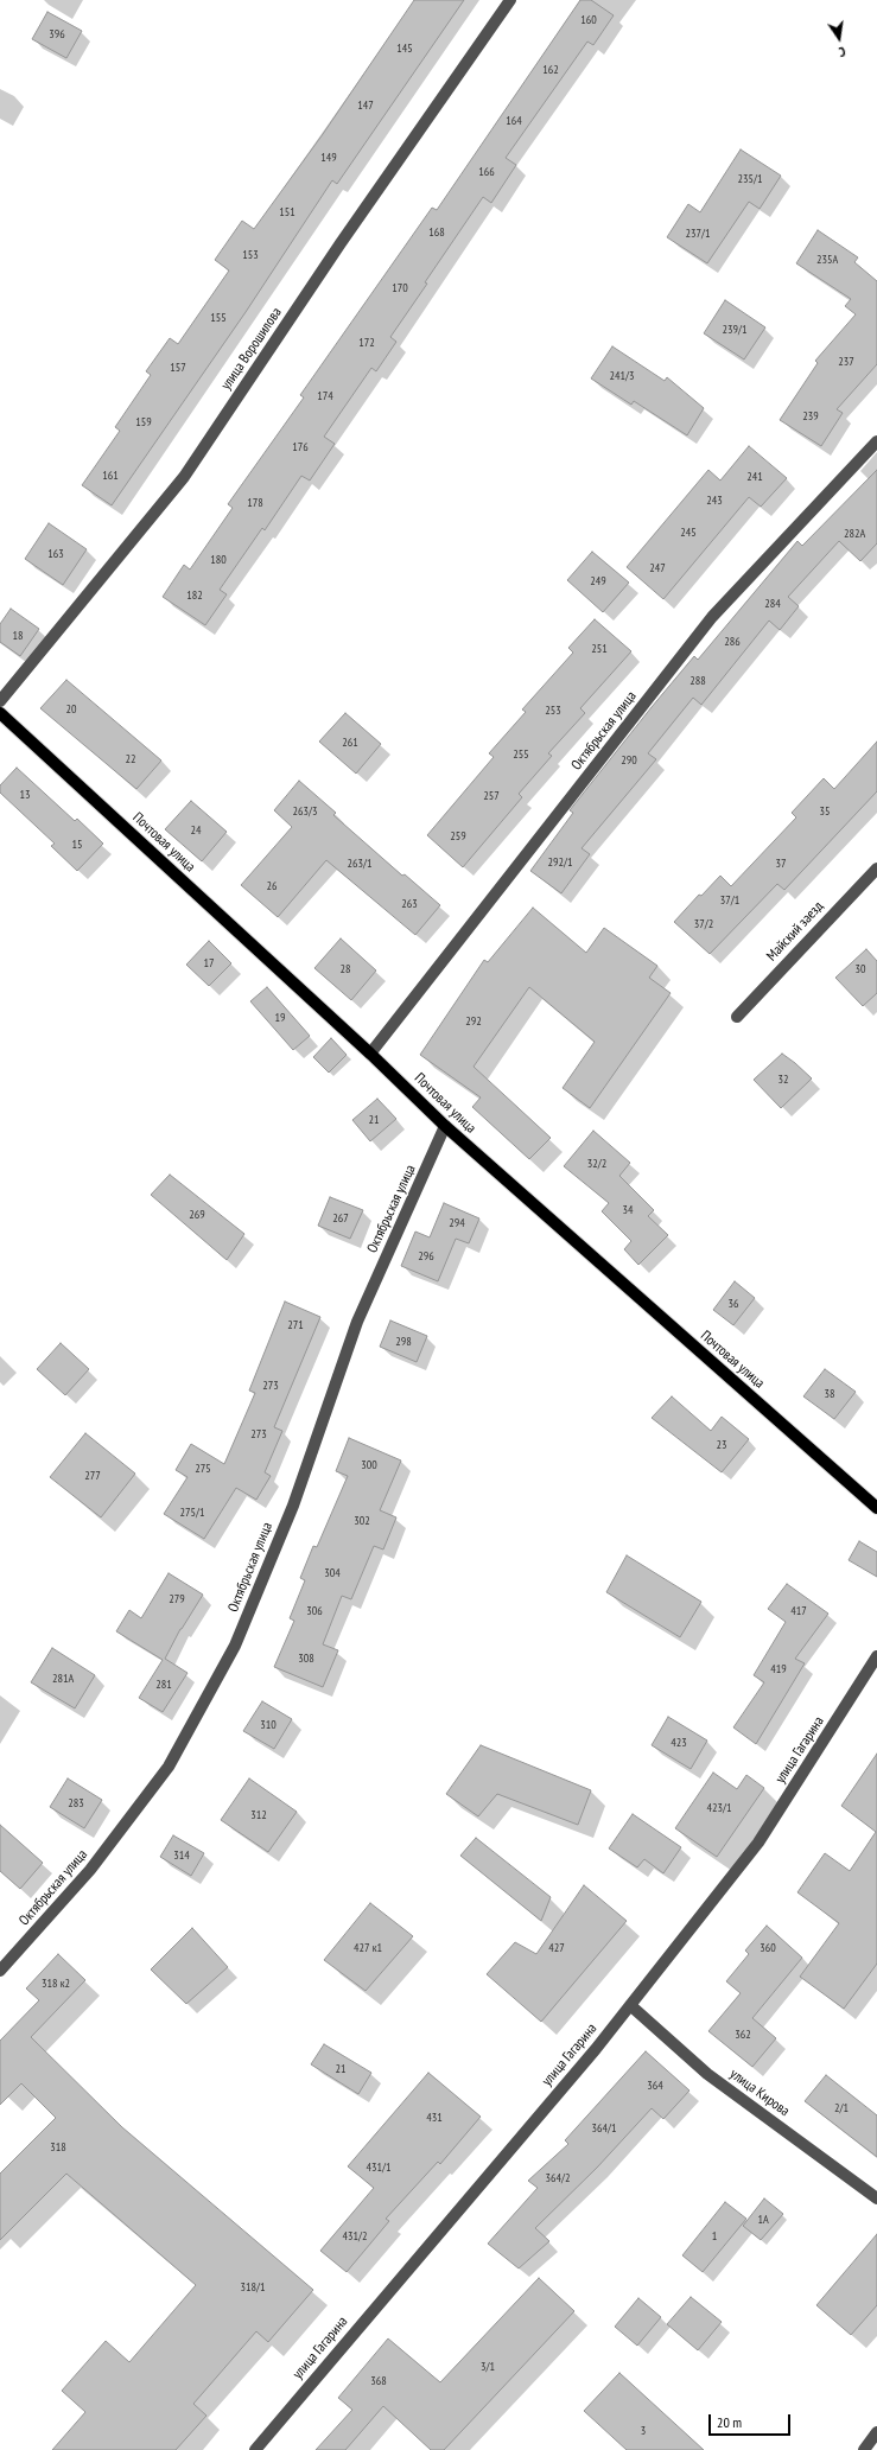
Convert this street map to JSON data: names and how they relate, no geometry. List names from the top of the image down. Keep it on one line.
{"streets":{"main road":["Почтовая улица"],"street":["улица Ворошилова","Октябрьская улица","Майский заезд","улица Гагарина","улица Кирова"]},"crossings":[["Октябрьская улица","Почтовая улица"],["улица Гагарина","улица Кирова"]],"house_numbers":["160","396","145","162","147","164","149","166","235/1","151","168","237/1","153","235А","170","155","239/1","172","237","157","241/3","174","239","159","176","161","241","243","178","245","282А","163","180","247","249","182","284","18","286","251","288","20","253","261","255","22","290","13","257","263/3","35","24","259","15","292/1","263/1","37","26","37/1","263","37/2","17","28","30","19","292","32","21","32/2","34","269","267","294","296","36","271","298","273","38","273","23","300","275","277","275/1","302","304","279","306","417","308","419","281А","281","310","423","283","423/1","312","314","427 к1","427","360","318 к2","362","21","364","2/1","431","364/1","318","431/1","364/2","1А","431/2","1","318/1","3/1","368","3"],"scale_bar":"20 m","north":"bottom"}
